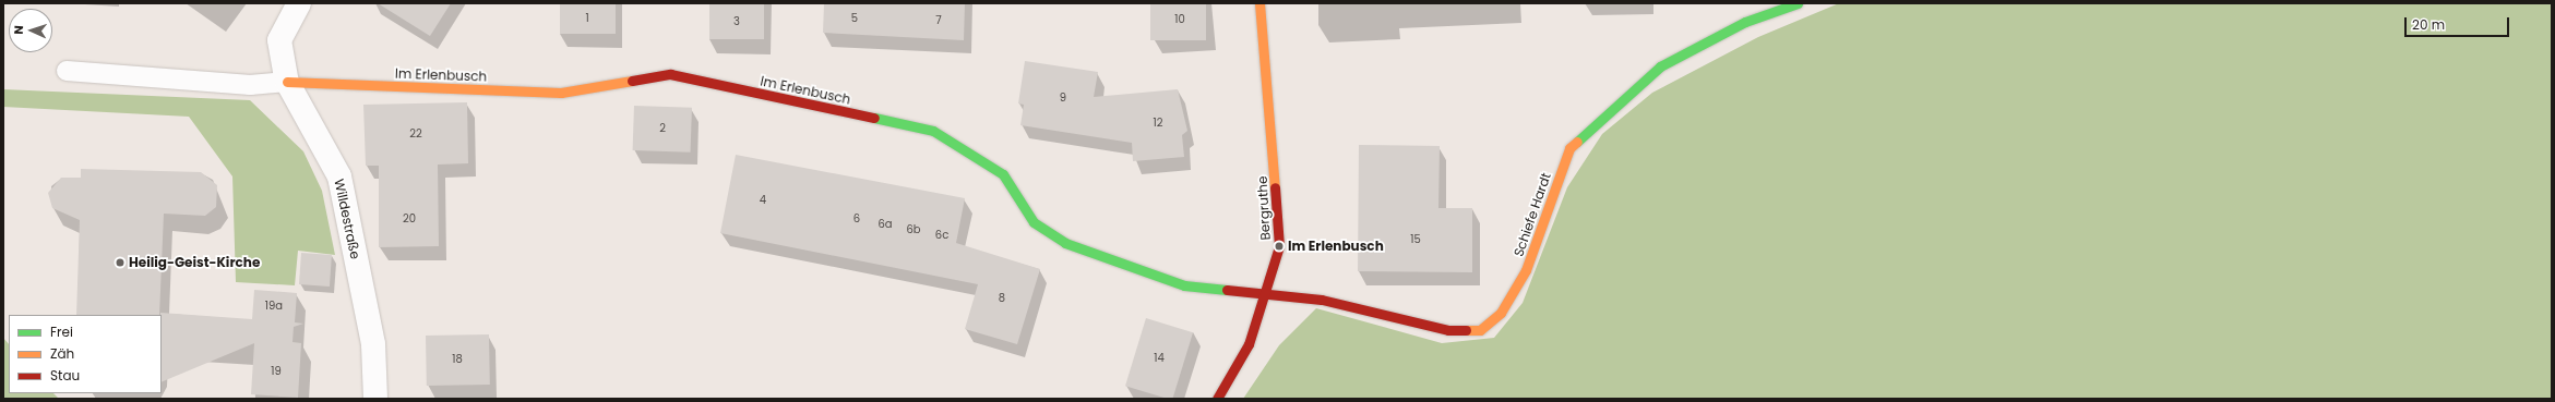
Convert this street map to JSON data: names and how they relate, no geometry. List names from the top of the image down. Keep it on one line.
{"streets":{"street":["Im Erlenbusch","Bergruthe","Schiefe Hardt","Willdestraße"]},"crossings":[["Im Erlenbusch","Bergruthe"],["Im Erlenbusch","Schiefe Hardt"],["Im Erlenbusch","Willdestraße"],["Bergruthe","Schiefe Hardt"]],"places":["Im Erlenbusch","Heilig-Geist-Kirche"],"house_numbers":["1","5","10","7","3","9","12","2","22","4","20","6","6a","6b","6c","15","8","19a","14","18","19"],"legend":["Frei","Zäh","Stau"],"scale_bar":"20 m","north":"left"}
